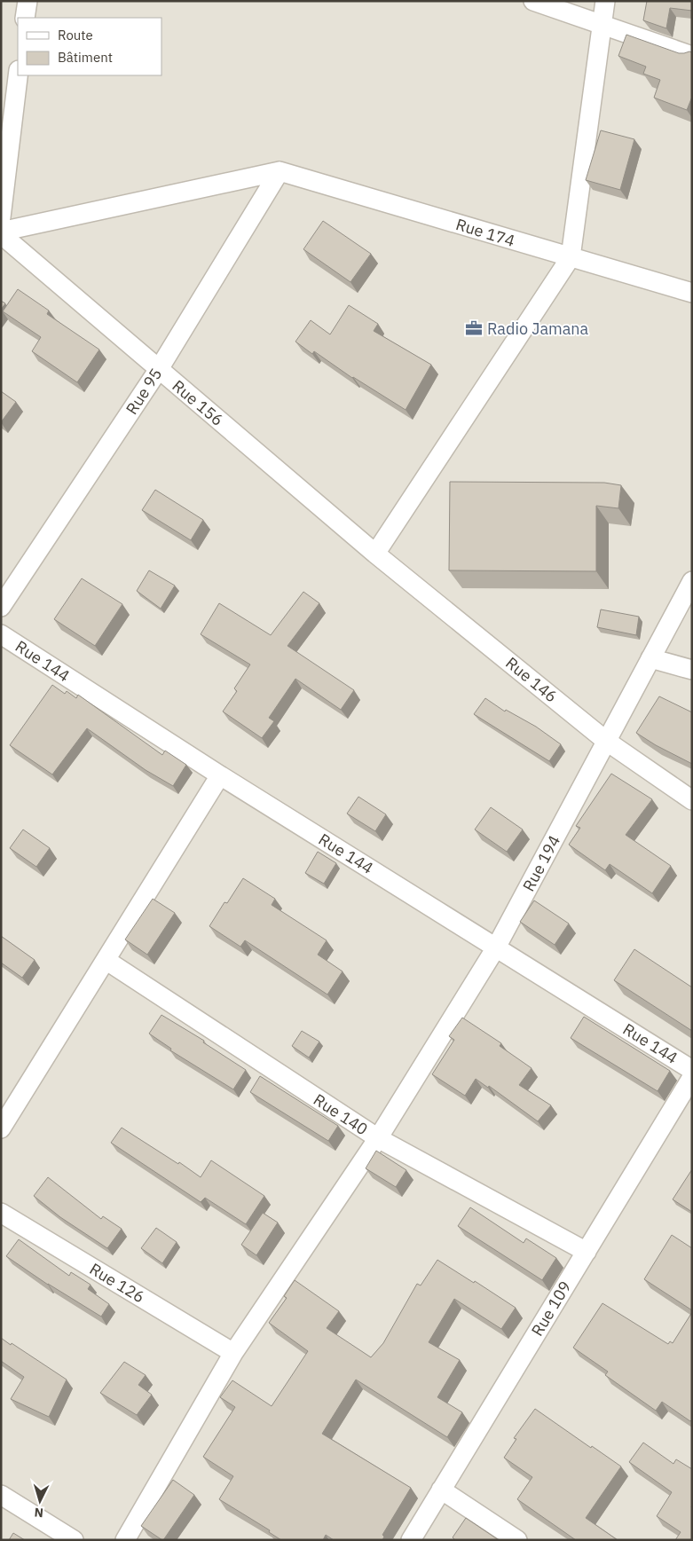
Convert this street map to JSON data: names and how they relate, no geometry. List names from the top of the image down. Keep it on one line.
{"streets":{"street":["Rue 174","Rue 95","Rue 156","Rue 144","Rue 146","Rue 194","Rue 140","Rue 126","Rue 109"]},"crossings":[["Rue 174","Rue 95"],["Rue 95","Rue 156"],["Rue 156","Rue 146"],["Rue 144","Rue 194"],["Rue 146","Rue 194"],["Rue 194","Rue 140"],["Rue 194","Rue 126"],["Rue 140","Rue 109"]],"places":{"office":["Radio Jamana"]},"legend":["Route","Bâtiment"],"north":"bottom"}
